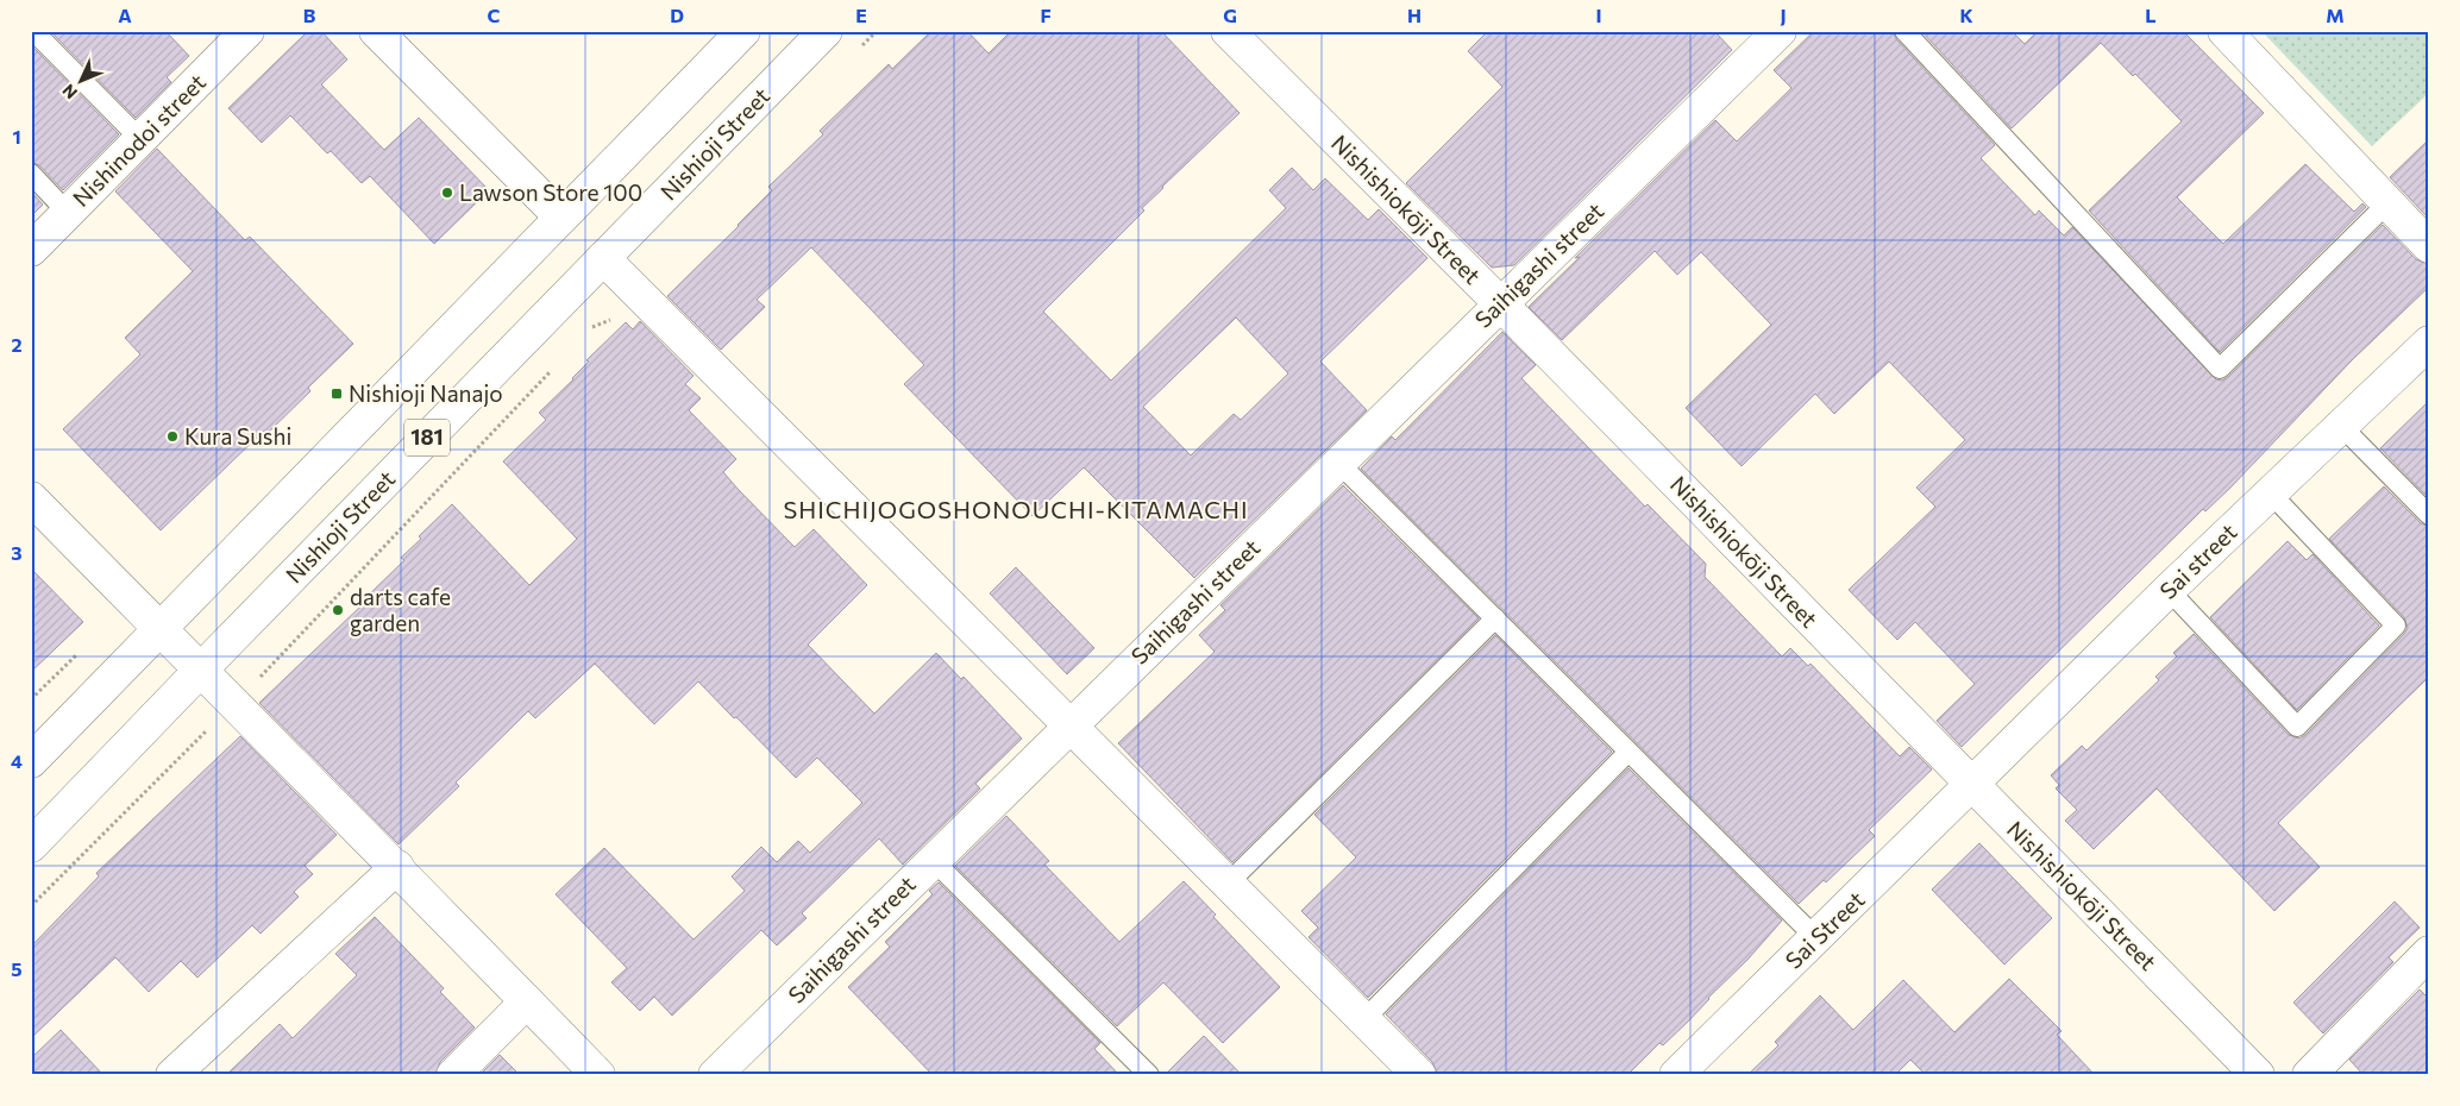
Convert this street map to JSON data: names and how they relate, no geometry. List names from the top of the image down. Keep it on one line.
{"streets":{"street":["Nishinodoi street","Nishioji Street","Nishishiokōji Street","Saihigashi street","181","Sai street","Sai Street"]},"crossings":[["Nishishiokōji Street","Saihigashi street"],["Nishishiokōji Street","Sai street"],["Nishishiokōji Street","Sai Street"],["Sai street","Sai Street"]],"districts":["SHICHIJOGOSHONOUCHI-KITAMACHI"],"places":{"other":["Lawson Store 100","Kura Sushi","darts cafe garden"],"transit":["Nishioji Nanajo"]},"north":"bottom left","grid":{"columns":["A","B","C","D","E","F","G","H","I","J","K","L","M"],"rows":["1","2","3","4","5"]}}
